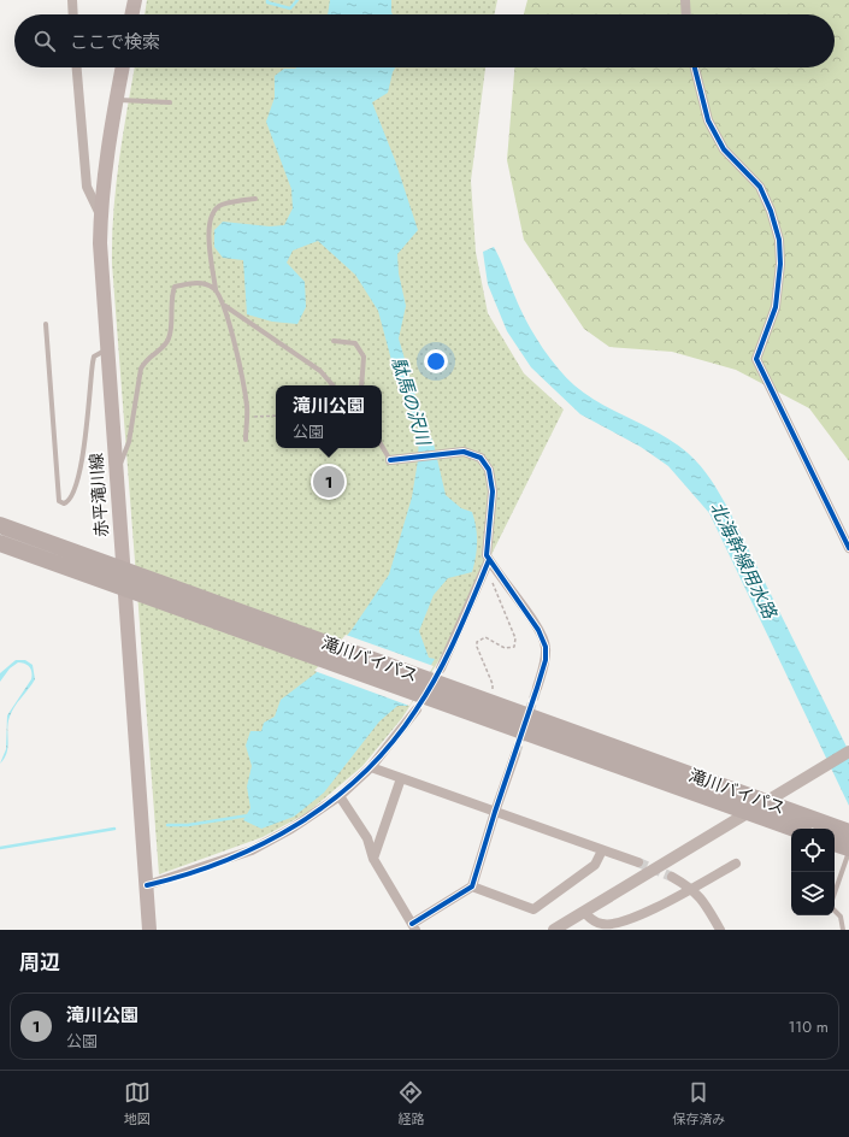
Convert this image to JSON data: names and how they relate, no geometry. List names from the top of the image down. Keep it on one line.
{"streets":{"highway":["滝川バイパス"],"main road":["赤平滝川線"]},"water":["駄馬の沢川","北海幹線用水路"],"page":{"search":"ここで検索","popup":["滝川公園","公園"],"pins":"1","heading":"周辺","list":[{"mark":"1","name":"滝川公園","note":"公園","value":"110 m"}],"nav":["地図","経路","保存済み"]}}
